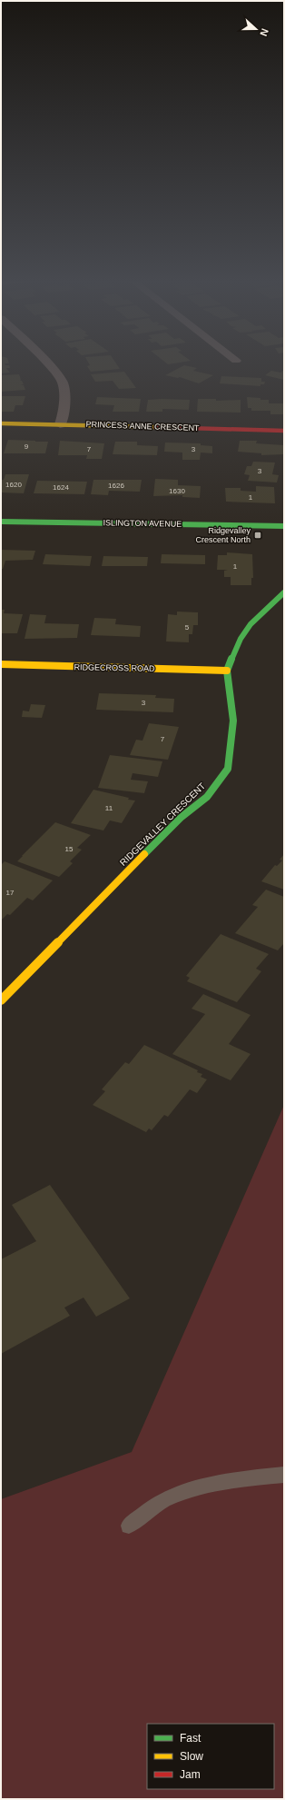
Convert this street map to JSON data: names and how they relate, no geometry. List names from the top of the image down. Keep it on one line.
{"streets":{"street":["PRINCESS ANNE CRESCENT","ISLINGTON AVENUE","RIDGECROSS ROAD","RIDGEVALLEY CRESCENT"]},"crossings":[["RIDGECROSS ROAD","RIDGEVALLEY CRESCENT"]],"places":{"transit":["Ridgevalley Crescent North"]},"house_numbers":["9","7","3","3","1620","1626","1624","1630","1","1","5","3","7","11","15","17"],"legend":["Fast","Slow","Jam"],"north":"right"}
